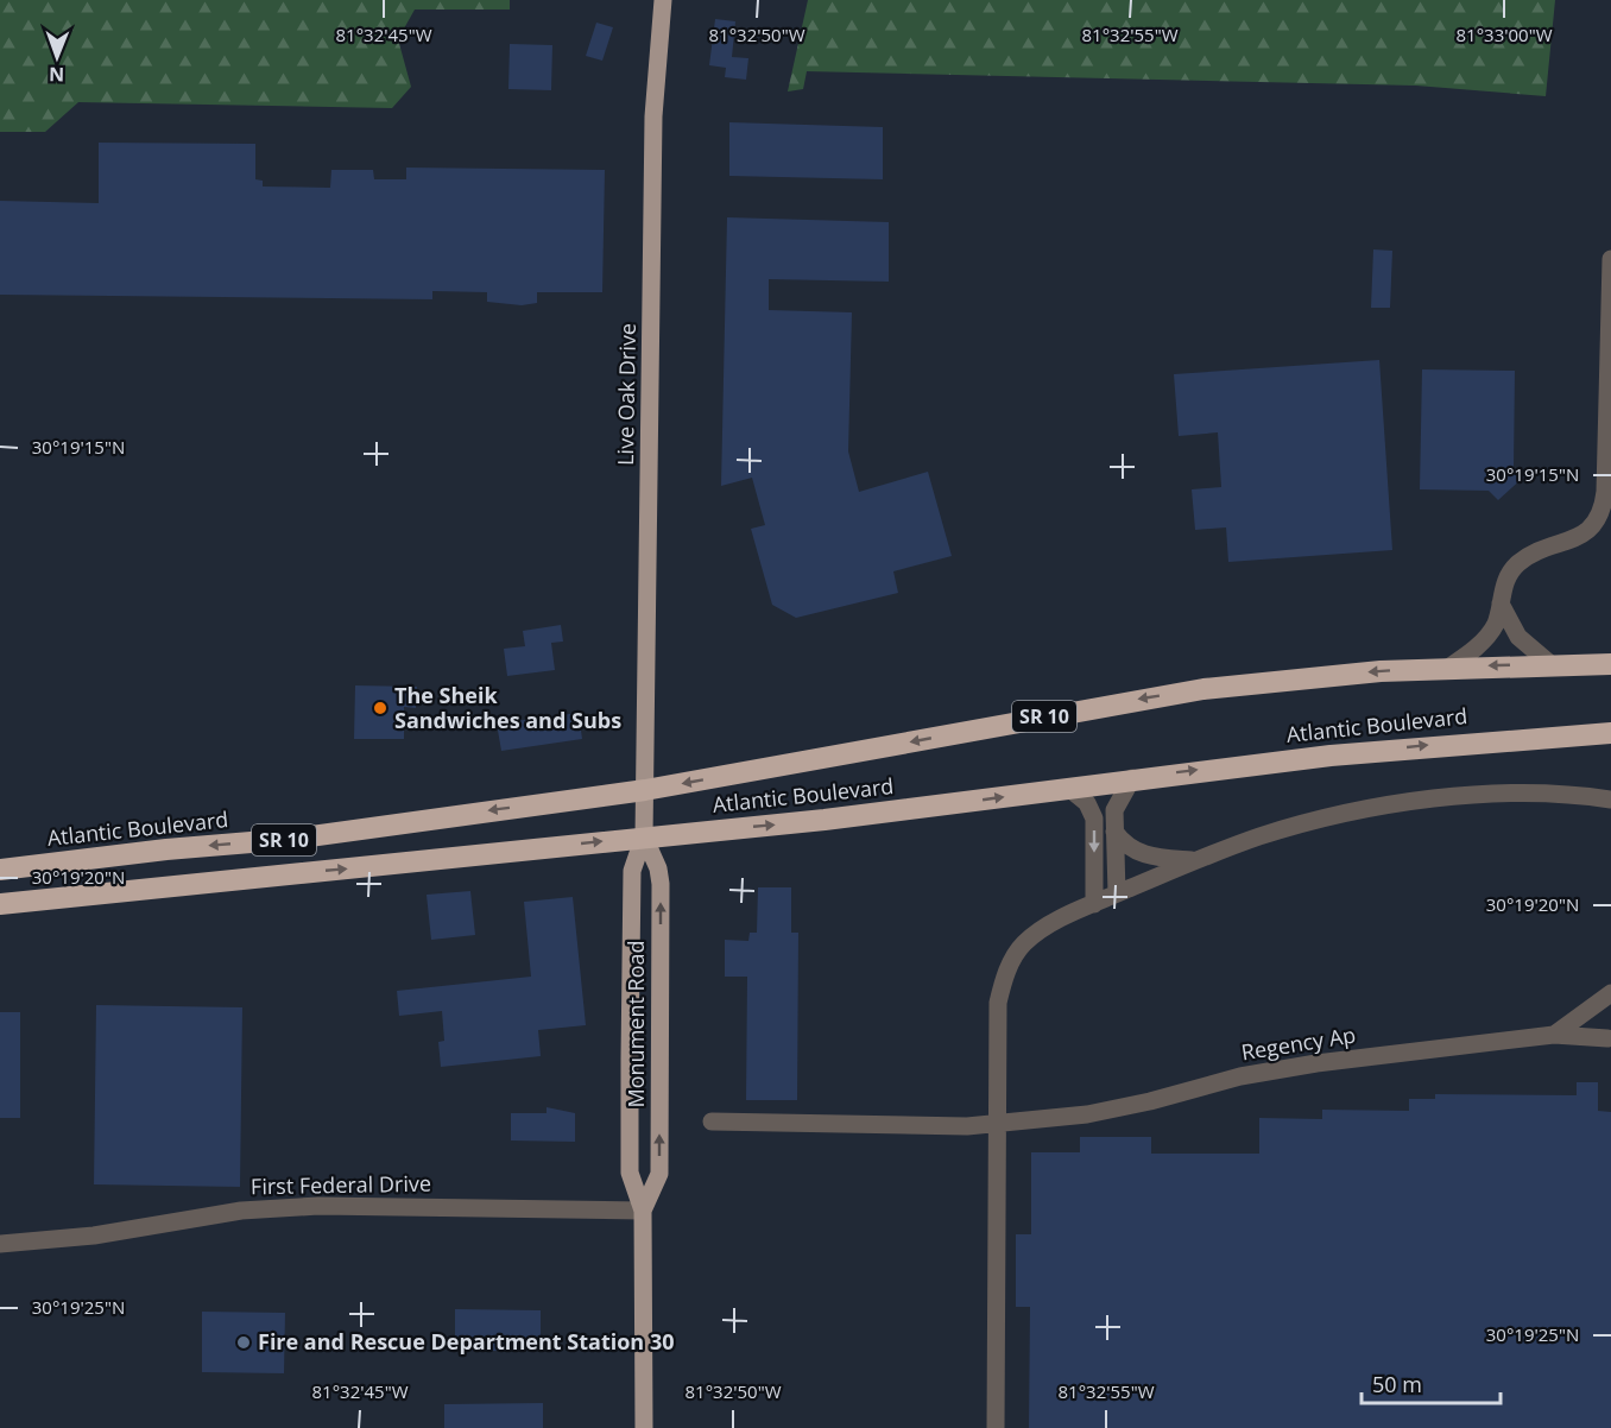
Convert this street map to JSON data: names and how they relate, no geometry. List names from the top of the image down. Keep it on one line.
{"streets":{"highway":["SR 10","Atlantic Boulevard"],"main road":["Live Oak Drive","Monument Road"],"street":["Regency Ap","First Federal Drive"]},"crossings":[["Live Oak Drive","Atlantic Boulevard"],["Live Oak Drive","Monument Road"],["Atlantic Boulevard","Monument Road"],["Monument Road","First Federal Drive"]],"places":["The Sheik Sandwiches and Subs","Fire and Rescue Department Station 30"],"scale_bar":"50 m","north":"bottom","coordinates":["81°32'45\"W","81°32'50\"W","81°32'55\"W","81°33'00\"W","30°19'15\"N","30°19'20\"N","30°19'25\"N"]}
